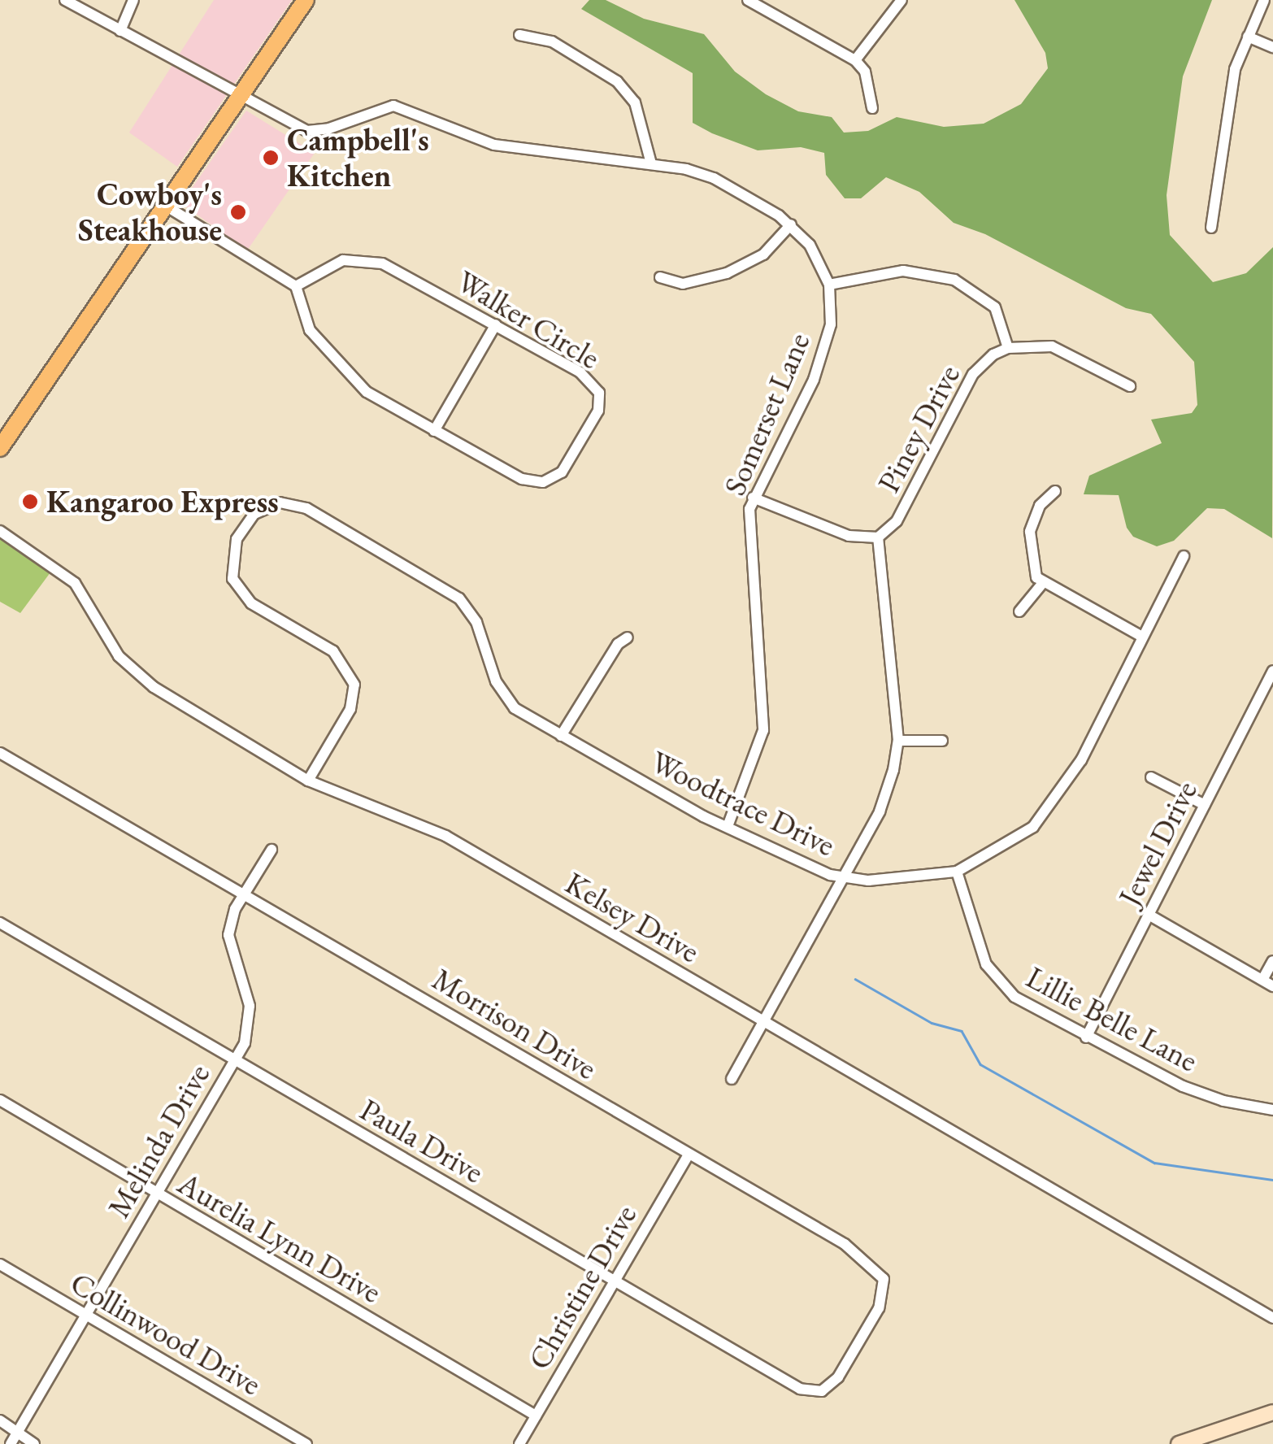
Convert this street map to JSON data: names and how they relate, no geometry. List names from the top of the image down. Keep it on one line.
{"streets":{"street":["Walker Circle","Somerset Lane","Piney Drive","Woodtrace Drive","Jewel Drive","Kelsey Drive","Lillie Belle Lane","Morrison Drive","Melinda Drive","Paula Drive","Aurelia Lynn Drive","Christine Drive","Collinwood Drive"]},"crossings":[["Somerset Lane","Woodtrace Drive"],["Woodtrace Drive","Kelsey Drive"],["Woodtrace Drive","Lillie Belle Lane"],["Jewel Drive","Lillie Belle Lane"],["Morrison Drive","Melinda Drive"],["Morrison Drive","Paula Drive"],["Morrison Drive","Christine Drive"],["Melinda Drive","Paula Drive"],["Melinda Drive","Aurelia Lynn Drive"],["Melinda Drive","Collinwood Drive"],["Paula Drive","Christine Drive"],["Aurelia Lynn Drive","Christine Drive"]],"places":["Campbell's Kitchen","Cowboy's Steakhouse","Kangaroo Express"]}
